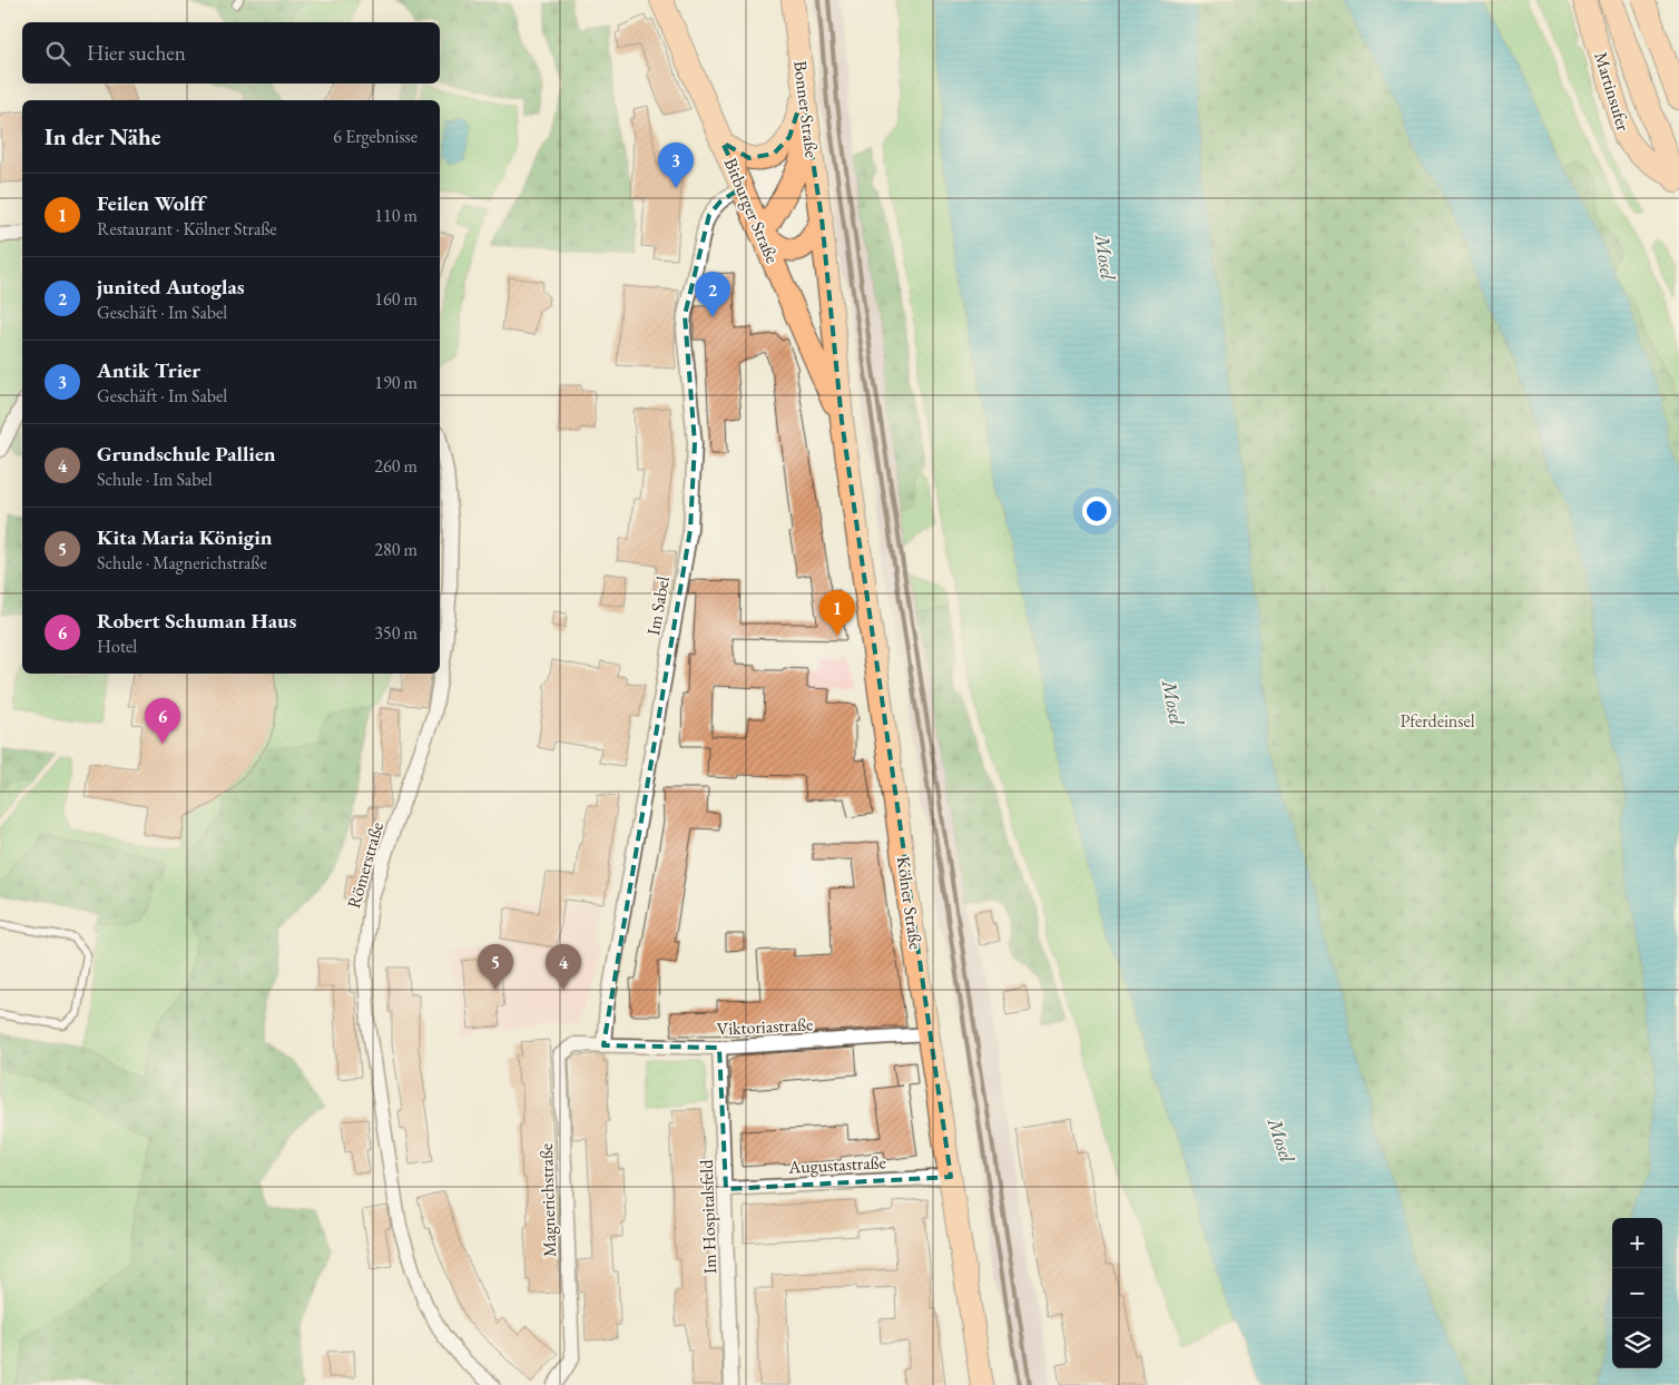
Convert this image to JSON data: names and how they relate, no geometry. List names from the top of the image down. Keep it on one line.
{"streets":{"main road":["Martinsufer","Bonner Straße","Bitburger Straße","Kölner Straße"],"street":["Im Sabel","Römerstraße","Viktoriastraße","Augustastraße","Magnerichstraße","Im Hospitalsfeld"]},"crossings":[["Bonner Straße","Bitburger Straße"],["Bonner Straße","Kölner Straße"],["Bitburger Straße","Im Sabel"],["Bitburger Straße","Kölner Straße"],["Im Sabel","Viktoriastraße"],["Im Sabel","Magnerichstraße"],["Kölner Straße","Viktoriastraße"],["Kölner Straße","Augustastraße"],["Viktoriastraße","Magnerichstraße"],["Viktoriastraße","Im Hospitalsfeld"],["Augustastraße","Im Hospitalsfeld"]],"water":["Mosel"],"parks":["Pferdeinsel"],"page":{"search":"Hier suchen","heading":["In der Nähe","6 Ergebnisse"],"pins":["3","2","1","6","4","5"],"list":[{"mark":"1","name":"Feilen Wolff","note":"Restaurant · Kölner Straße","value":"110 m"},{"mark":"2","name":"junited Autoglas","note":"Geschäft · Im Sabel","value":"160 m"},{"mark":"3","name":"Antik Trier","note":"Geschäft · Im Sabel","value":"190 m"},{"mark":"4","name":"Grundschule Pallien","note":"Schule · Im Sabel","value":"260 m"},{"mark":"5","name":"Kita Maria Königin","note":"Schule · Magnerichstraße","value":"280 m"},{"mark":"6","name":"Robert Schuman Haus","note":"Hotel","value":"350 m"}],"map_buttons":["+","−"]}}
